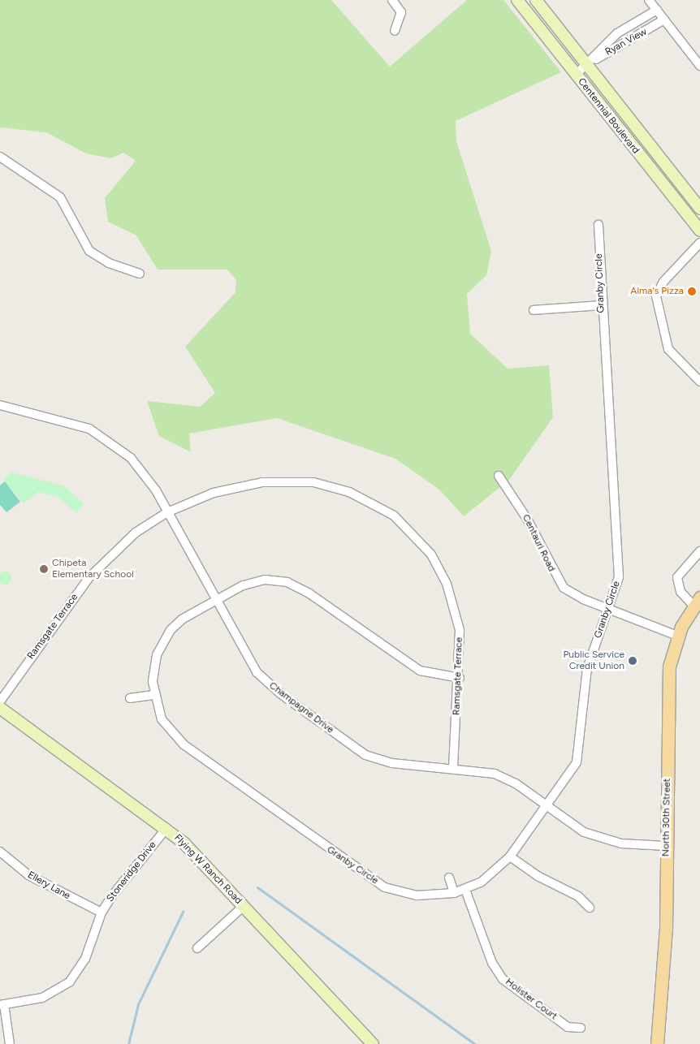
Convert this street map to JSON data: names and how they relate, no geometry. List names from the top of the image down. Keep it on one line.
{"streets":{"main road":["Centennial Boulevard","North 30th Street","Flying W Ranch Road"],"street":["Ryan View","Granby Circle","Centauri Road","Ramsgate Terrace","Champagne Drive","Stoneridge Drive","Ellery Lane","Holister Court"]},"crossings":[["Ryan View","Centennial Boulevard"],["Granby Circle","Centauri Road"],["Granby Circle","Ramsgate Terrace"],["Granby Circle","Champagne Drive"],["Granby Circle","Holister Court"],["Centauri Road","North 30th Street"],["Ramsgate Terrace","Champagne Drive"],["Champagne Drive","North 30th Street"],["Flying W Ranch Road","Stoneridge Drive"],["Stoneridge Drive","Ellery Lane"]],"places":["Alma's Pizza","Chipeta Elementary School","Public Service Credit Union"]}
